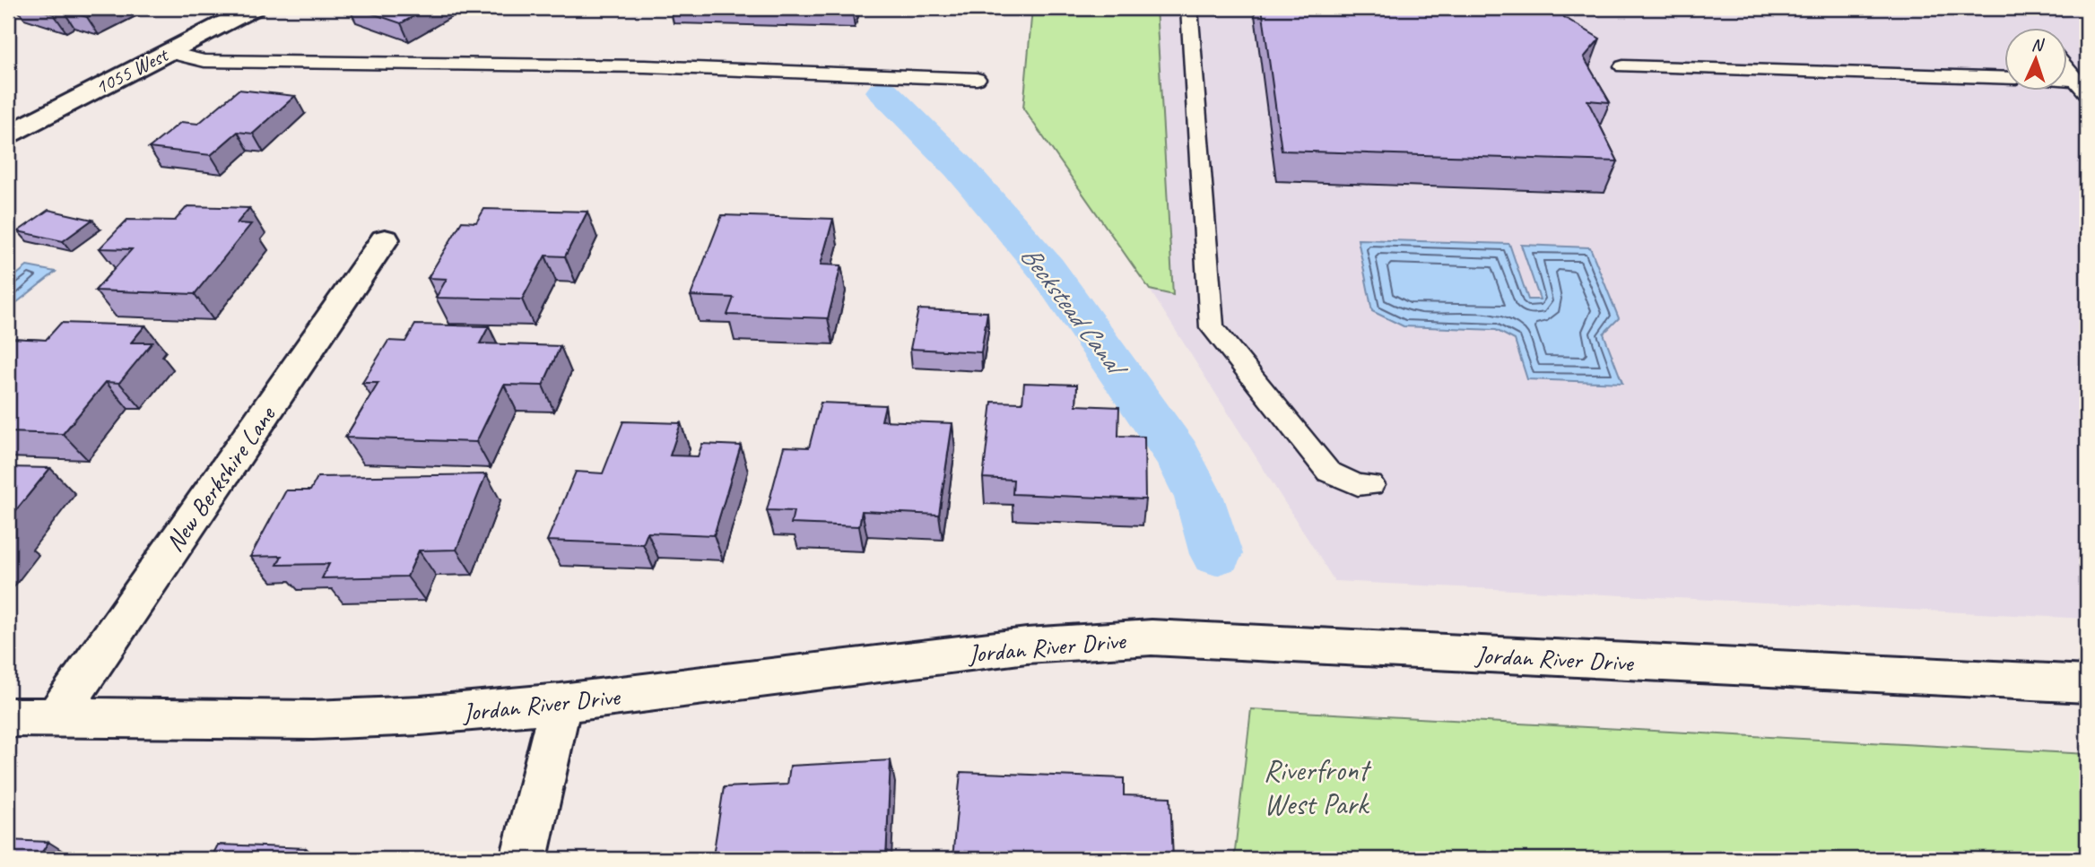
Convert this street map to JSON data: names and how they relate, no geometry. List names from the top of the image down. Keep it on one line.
{"streets":{"street":["1055 West","New Berkshire Lane","Jordan River Drive"]},"crossings":[["New Berkshire Lane","Jordan River Drive"]],"water":["Beckstead Canal"],"parks":["Riverfront West Park"],"north":"top"}
